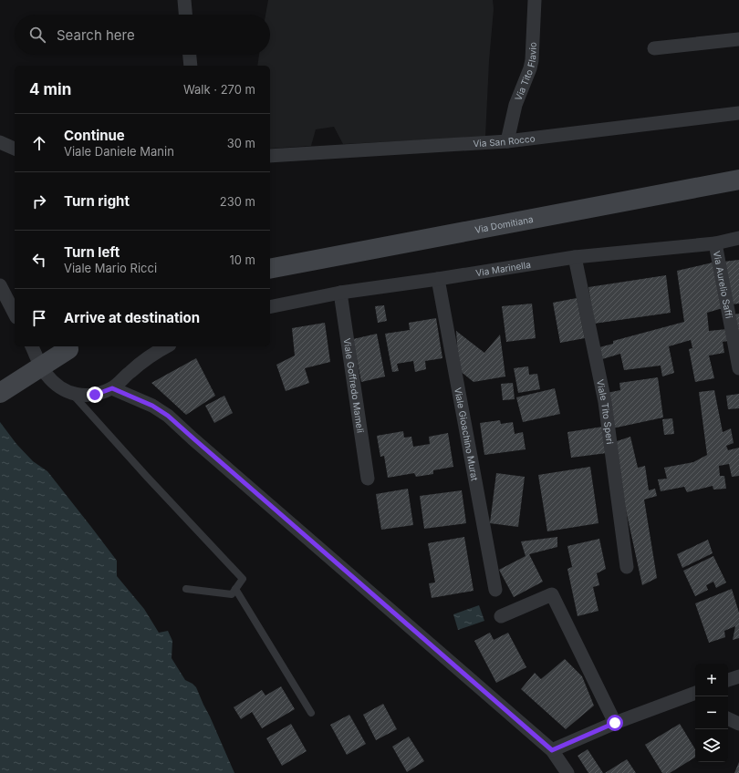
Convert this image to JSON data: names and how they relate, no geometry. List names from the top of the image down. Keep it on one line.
{"streets":{"street":["Via Tito Flavio","Via San Rocco","Via Domitiana","Via Marinella","Via Aurelio Saffi","Viale Goffredo Mameli","Viale Tito Speri","Viale Gioachino Murat"]},"crossings":[["Via Tito Flavio","Via San Rocco"],["Via Marinella","Via Aurelio Saffi"],["Via Marinella","Viale Goffredo Mameli"],["Via Marinella","Viale Tito Speri"],["Via Marinella","Viale Gioachino Murat"]],"page":{"search":"Search here","heading":["4 min","Walk · 270 m"],"list":[["Continue","Viale Daniele Manin","30 m"],["Turn right","230 m"],["Turn left","Viale Mario Ricci","10 m"],"Arrive at destination"],"map_buttons":["+","−"]}}
